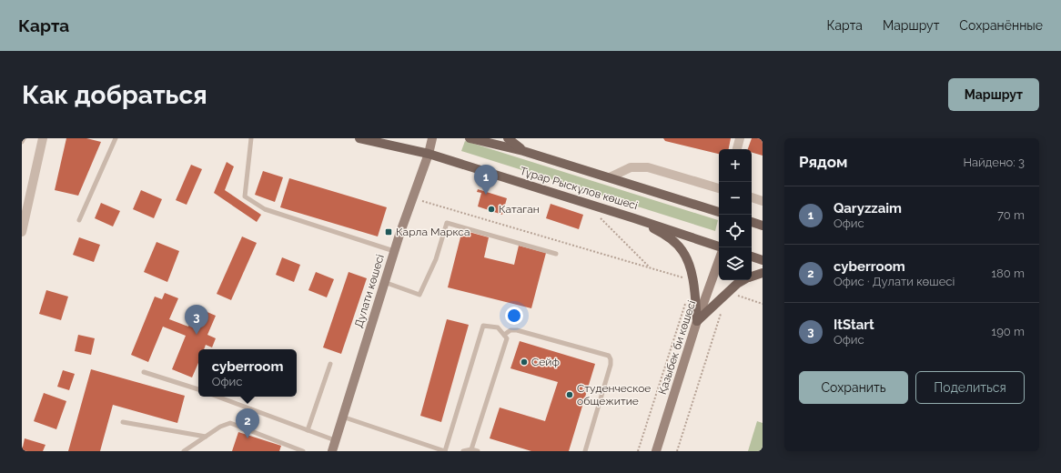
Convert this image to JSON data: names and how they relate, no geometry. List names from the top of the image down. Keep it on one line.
{"streets":{"main road":["Тұрар Рыскұлов көшесі","Дулати көшесі","Қазыбек би көшесі"]},"crossings":[["Тұрар Рыскұлов көшесі","Дулати көшесі"]],"places":{"other":["Катаган","Сейф","Студенческое общежитие"],"transit":["Карла Маркса"]},"page":{"header":"Карта","nav":["Карта","Маршрут","Сохранённые"],"buttons":["Маршрут",["Сохранить","Поделиться"]],"title":"Как добраться","heading":["Рядом","Найдено: 3"],"map_buttons":["+","−"],"pins":["1","3","2"],"list":[{"mark":"1","name":"Qaryzzaim","note":"Офис","value":"70 m"},{"mark":"2","name":"cyberroom","note":"Офис · Дулати көшесі","value":"180 m"},{"mark":"3","name":"ItStart","note":"Офис","value":"190 m"}],"popup":["cyberroom","Офис"]}}
